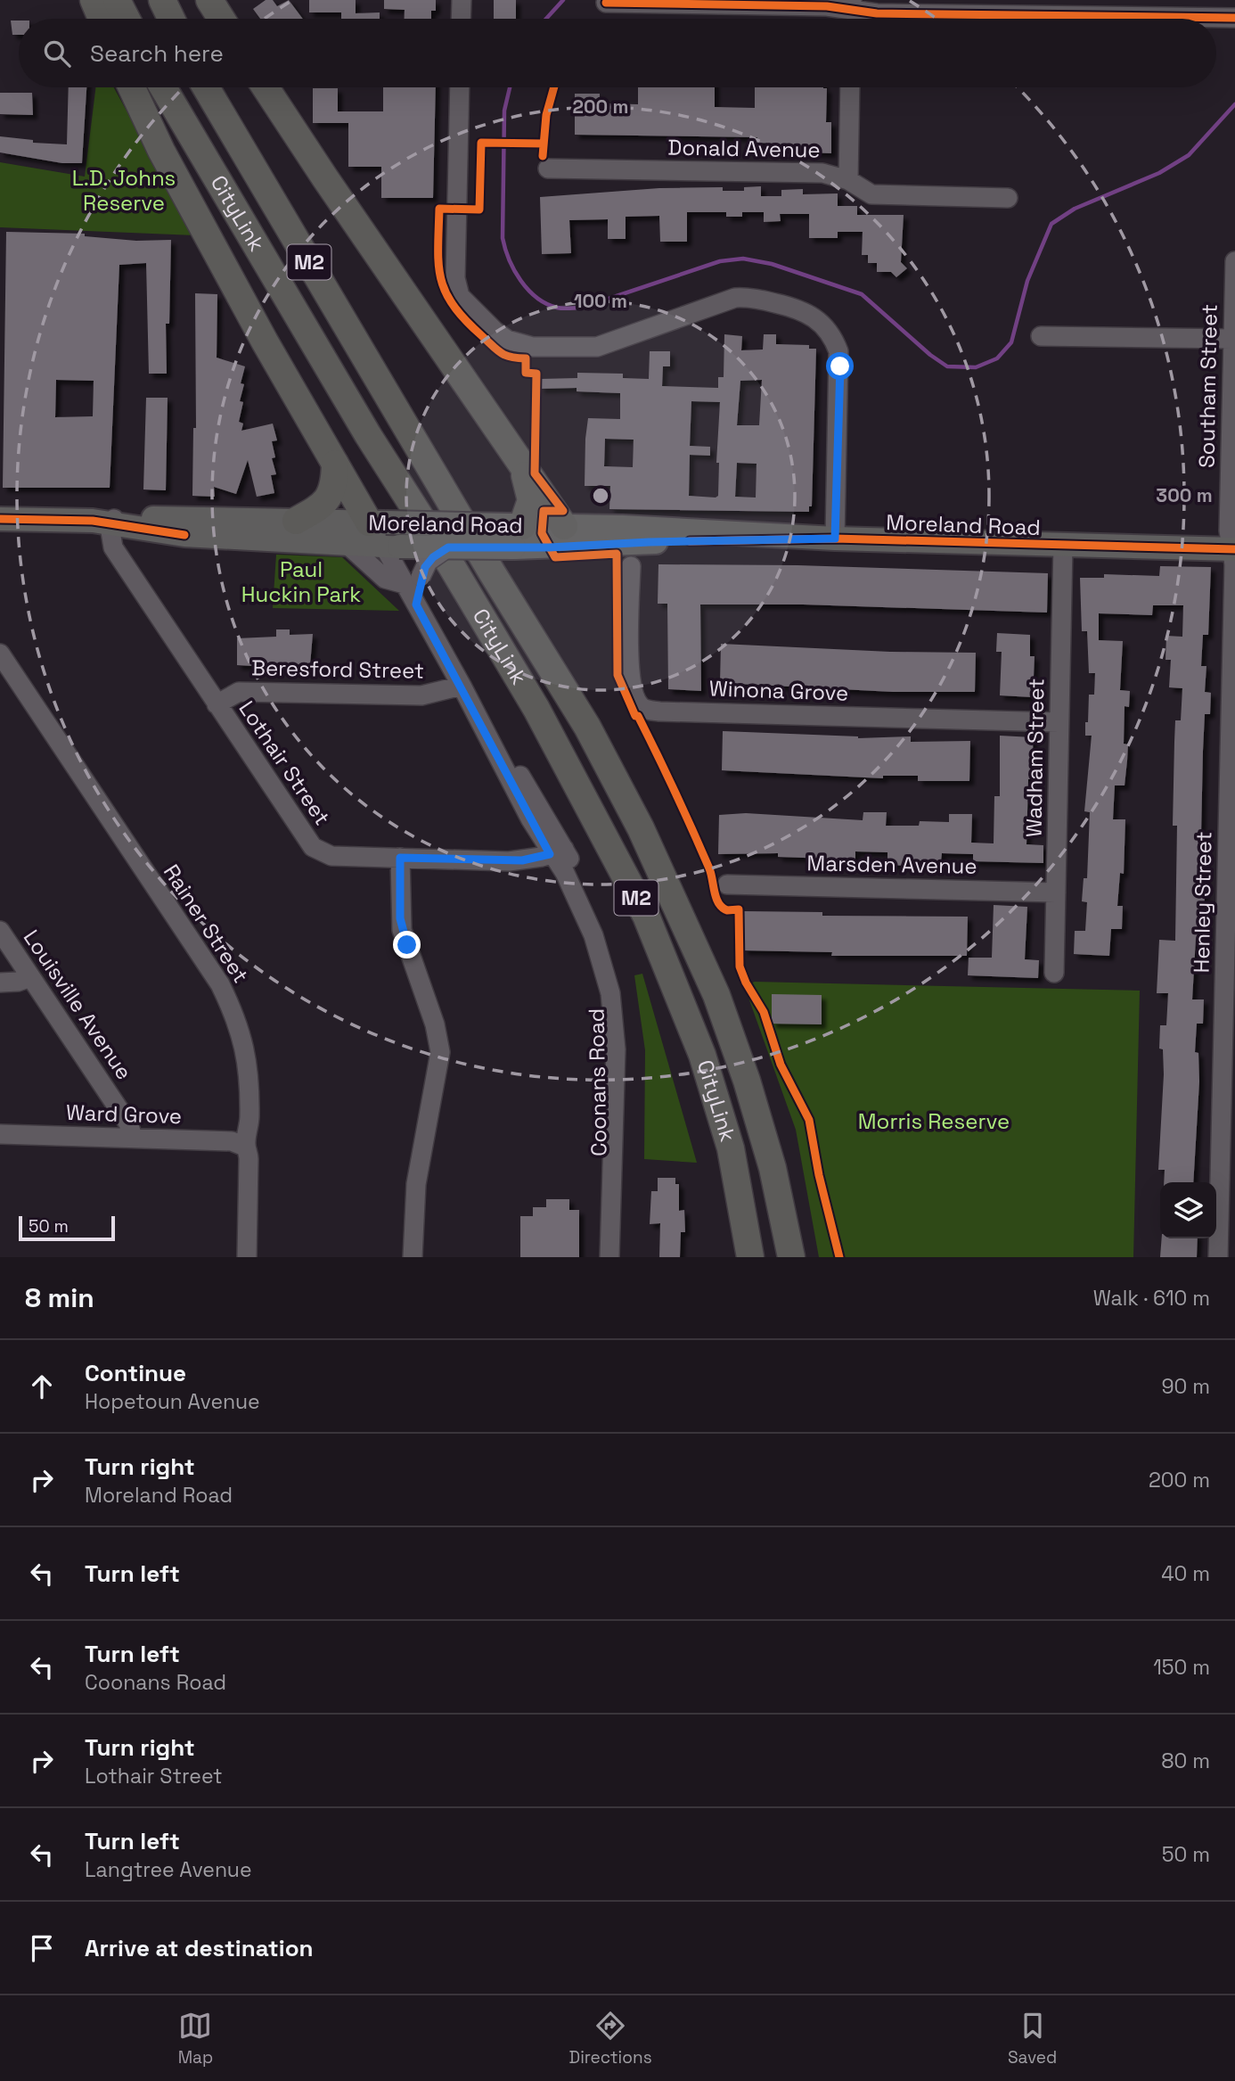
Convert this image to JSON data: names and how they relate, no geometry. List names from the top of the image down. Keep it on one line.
{"streets":{"highway":["CityLink","M2"],"main road":["Moreland Road"],"street":["Donald Avenue","Southam Street","Beresford Street","Winona Grove","Wadham Street","Lothair Street","Marsden Avenue","Henley Street","Rainer Street","Louisville Avenue","Coonans Road","Ward Grove"]},"crossings":[["Southam Street","Moreland Road"],["Southam Street","Henley Street"],["Moreland Road","Wadham Street"],["Moreland Road","Lothair Street"],["Moreland Road","Henley Street"],["Beresford Street","Lothair Street"],["Beresford Street","Coonans Road"],["Winona Grove","Wadham Street"],["Wadham Street","Marsden Avenue"],["Lothair Street","Coonans Road"],["Rainer Street","Ward Grove"],["Louisville Avenue","Ward Grove"]],"parks":["L.D. Johns Reserve","Paul Huckin Park","Morris Reserve"],"scale_bar":"50 m","page":{"search":"Search here","scale":"50 m","heading":["8 min","Walk · 610 m"],"list":[["Continue","Hopetoun Avenue","90 m"],["Turn right","Moreland Road","200 m"],["Turn left","40 m"],["Turn left","Coonans Road","150 m"],["Turn right","Lothair Street","80 m"],["Turn left","Langtree Avenue","50 m"],"Arrive at destination"],"nav":["Map","Directions","Saved"]},"rings":["200 m","100 m","300 m"]}
